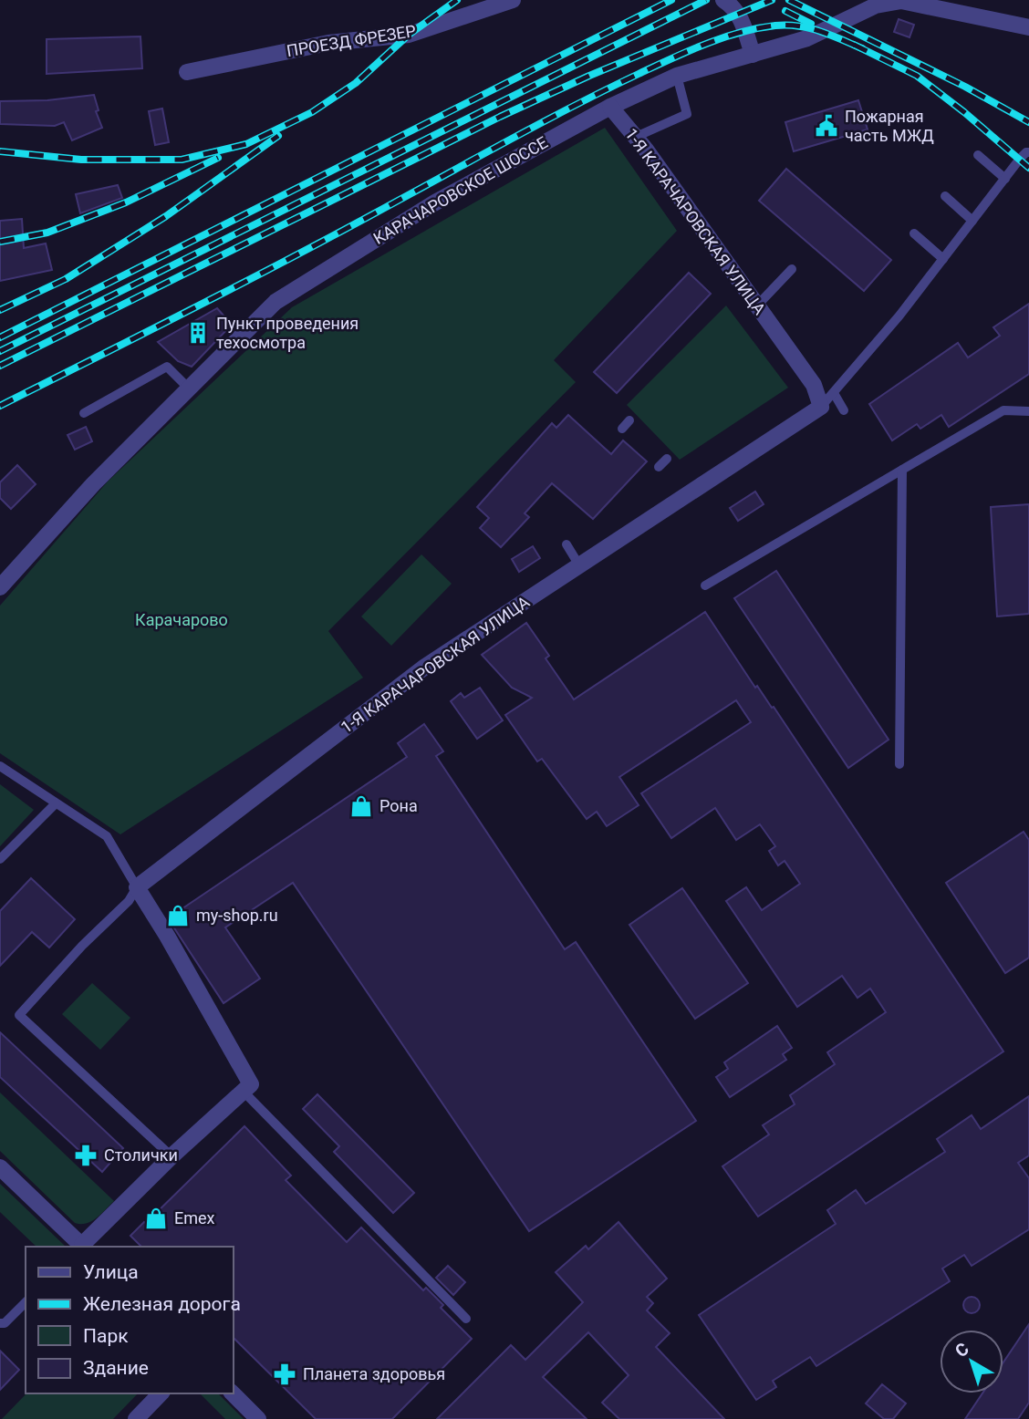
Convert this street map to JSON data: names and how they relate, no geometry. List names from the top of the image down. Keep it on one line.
{"streets":{"street":["ПРОЕЗД ФРЕЗЕР","КАРАЧАРОВСКОЕ ШОССЕ","1-Я КАРАЧАРОВСКАЯ УЛИЦА"]},"crossings":[["КАРАЧАРОВСКОЕ ШОССЕ","1-Я КАРАЧАРОВСКАЯ УЛИЦА"]],"parks":["Карачарово"],"places":{"public building":["Пожарная часть МЖД"],"building":["Пункт проведения техосмотра"],"shop":["Рона","my-shop.ru","Emex"],"pharmacy":["Столички","Планета здоровья"]},"legend":["Улица","Железная дорога","Парк","Здание"],"north":"top left"}
